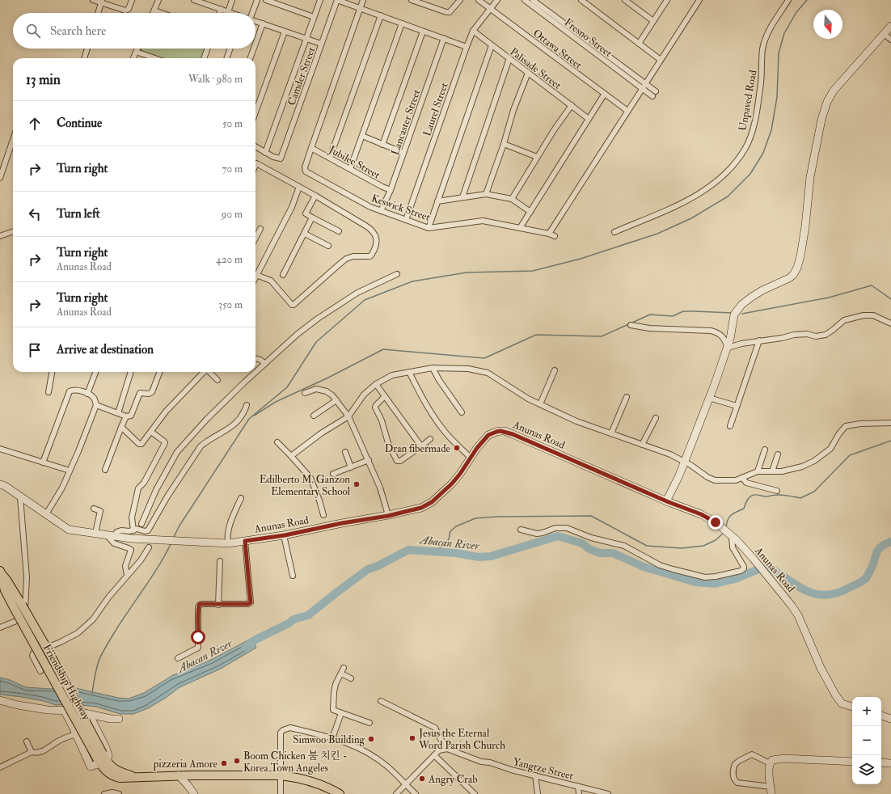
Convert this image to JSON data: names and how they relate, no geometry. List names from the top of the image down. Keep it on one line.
{"streets":{"main road":["Friendship Highway"],"street":["Fresno Street","Ottawa Street","Palisade Street","Camder Street","Unpaved Road","Laurel Street","Lancaster Street","Jubilee Street","Keswick Street","Anunas Road","Yangtze Street"]},"crossings":[["Ottawa Street","Laurel Street"],["Palisade Street","Laurel Street"],["Laurel Street","Keswick Street"],["Lancaster Street","Jubilee Street"],["Lancaster Street","Keswick Street"],["Jubilee Street","Keswick Street"]],"water":["Abacan River"],"places":["Dran fibermade","Edilberto M. Ganzon Elementary School","Jesus the Eternal Word Parish Church","Simwoo Building","Boom Chicken 붐 치킨 - Korea Town Angeles","pizzeria Amore","Angry Crab"],"north":"bottom","page":{"search":"Search here","heading":["13 min","Walk · 980 m"],"list":[["Continue","50 m"],["Turn right","70 m"],["Turn left","90 m"],["Turn right","Anunas Road","420 m"],["Turn right","Anunas Road","350 m"],"Arrive at destination"],"map_buttons":["+","−"]}}
